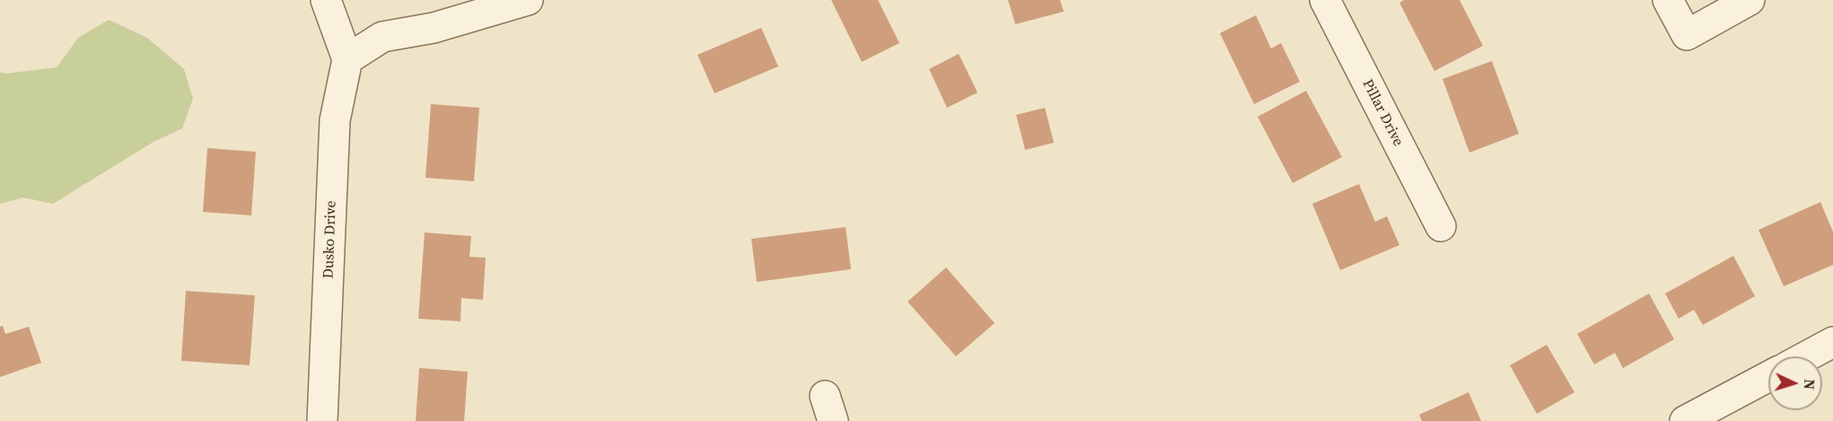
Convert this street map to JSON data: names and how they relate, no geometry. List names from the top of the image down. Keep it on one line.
{"streets":{"street":["Pillar Drive","Dusko Drive"]},"north":"right"}
